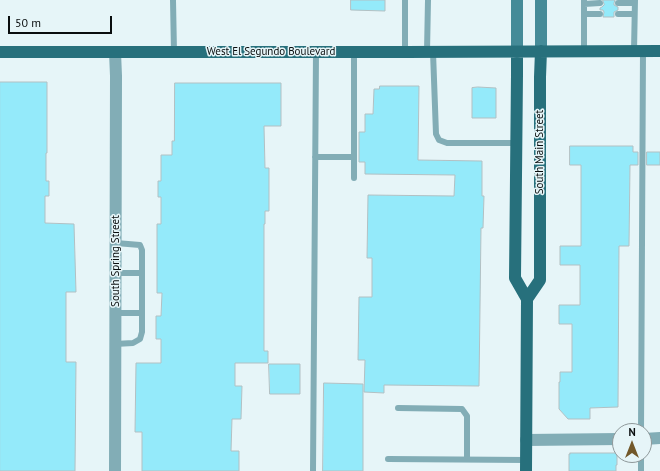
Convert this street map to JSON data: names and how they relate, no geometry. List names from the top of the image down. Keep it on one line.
{"streets":{"main road":["West El Segundo Boulevard","South Main Street"],"street":["South Spring Street"]},"crossings":[["West El Segundo Boulevard","South Main Street"],["West El Segundo Boulevard","South Spring Street"]],"scale_bar":"50 m","north":"top"}
